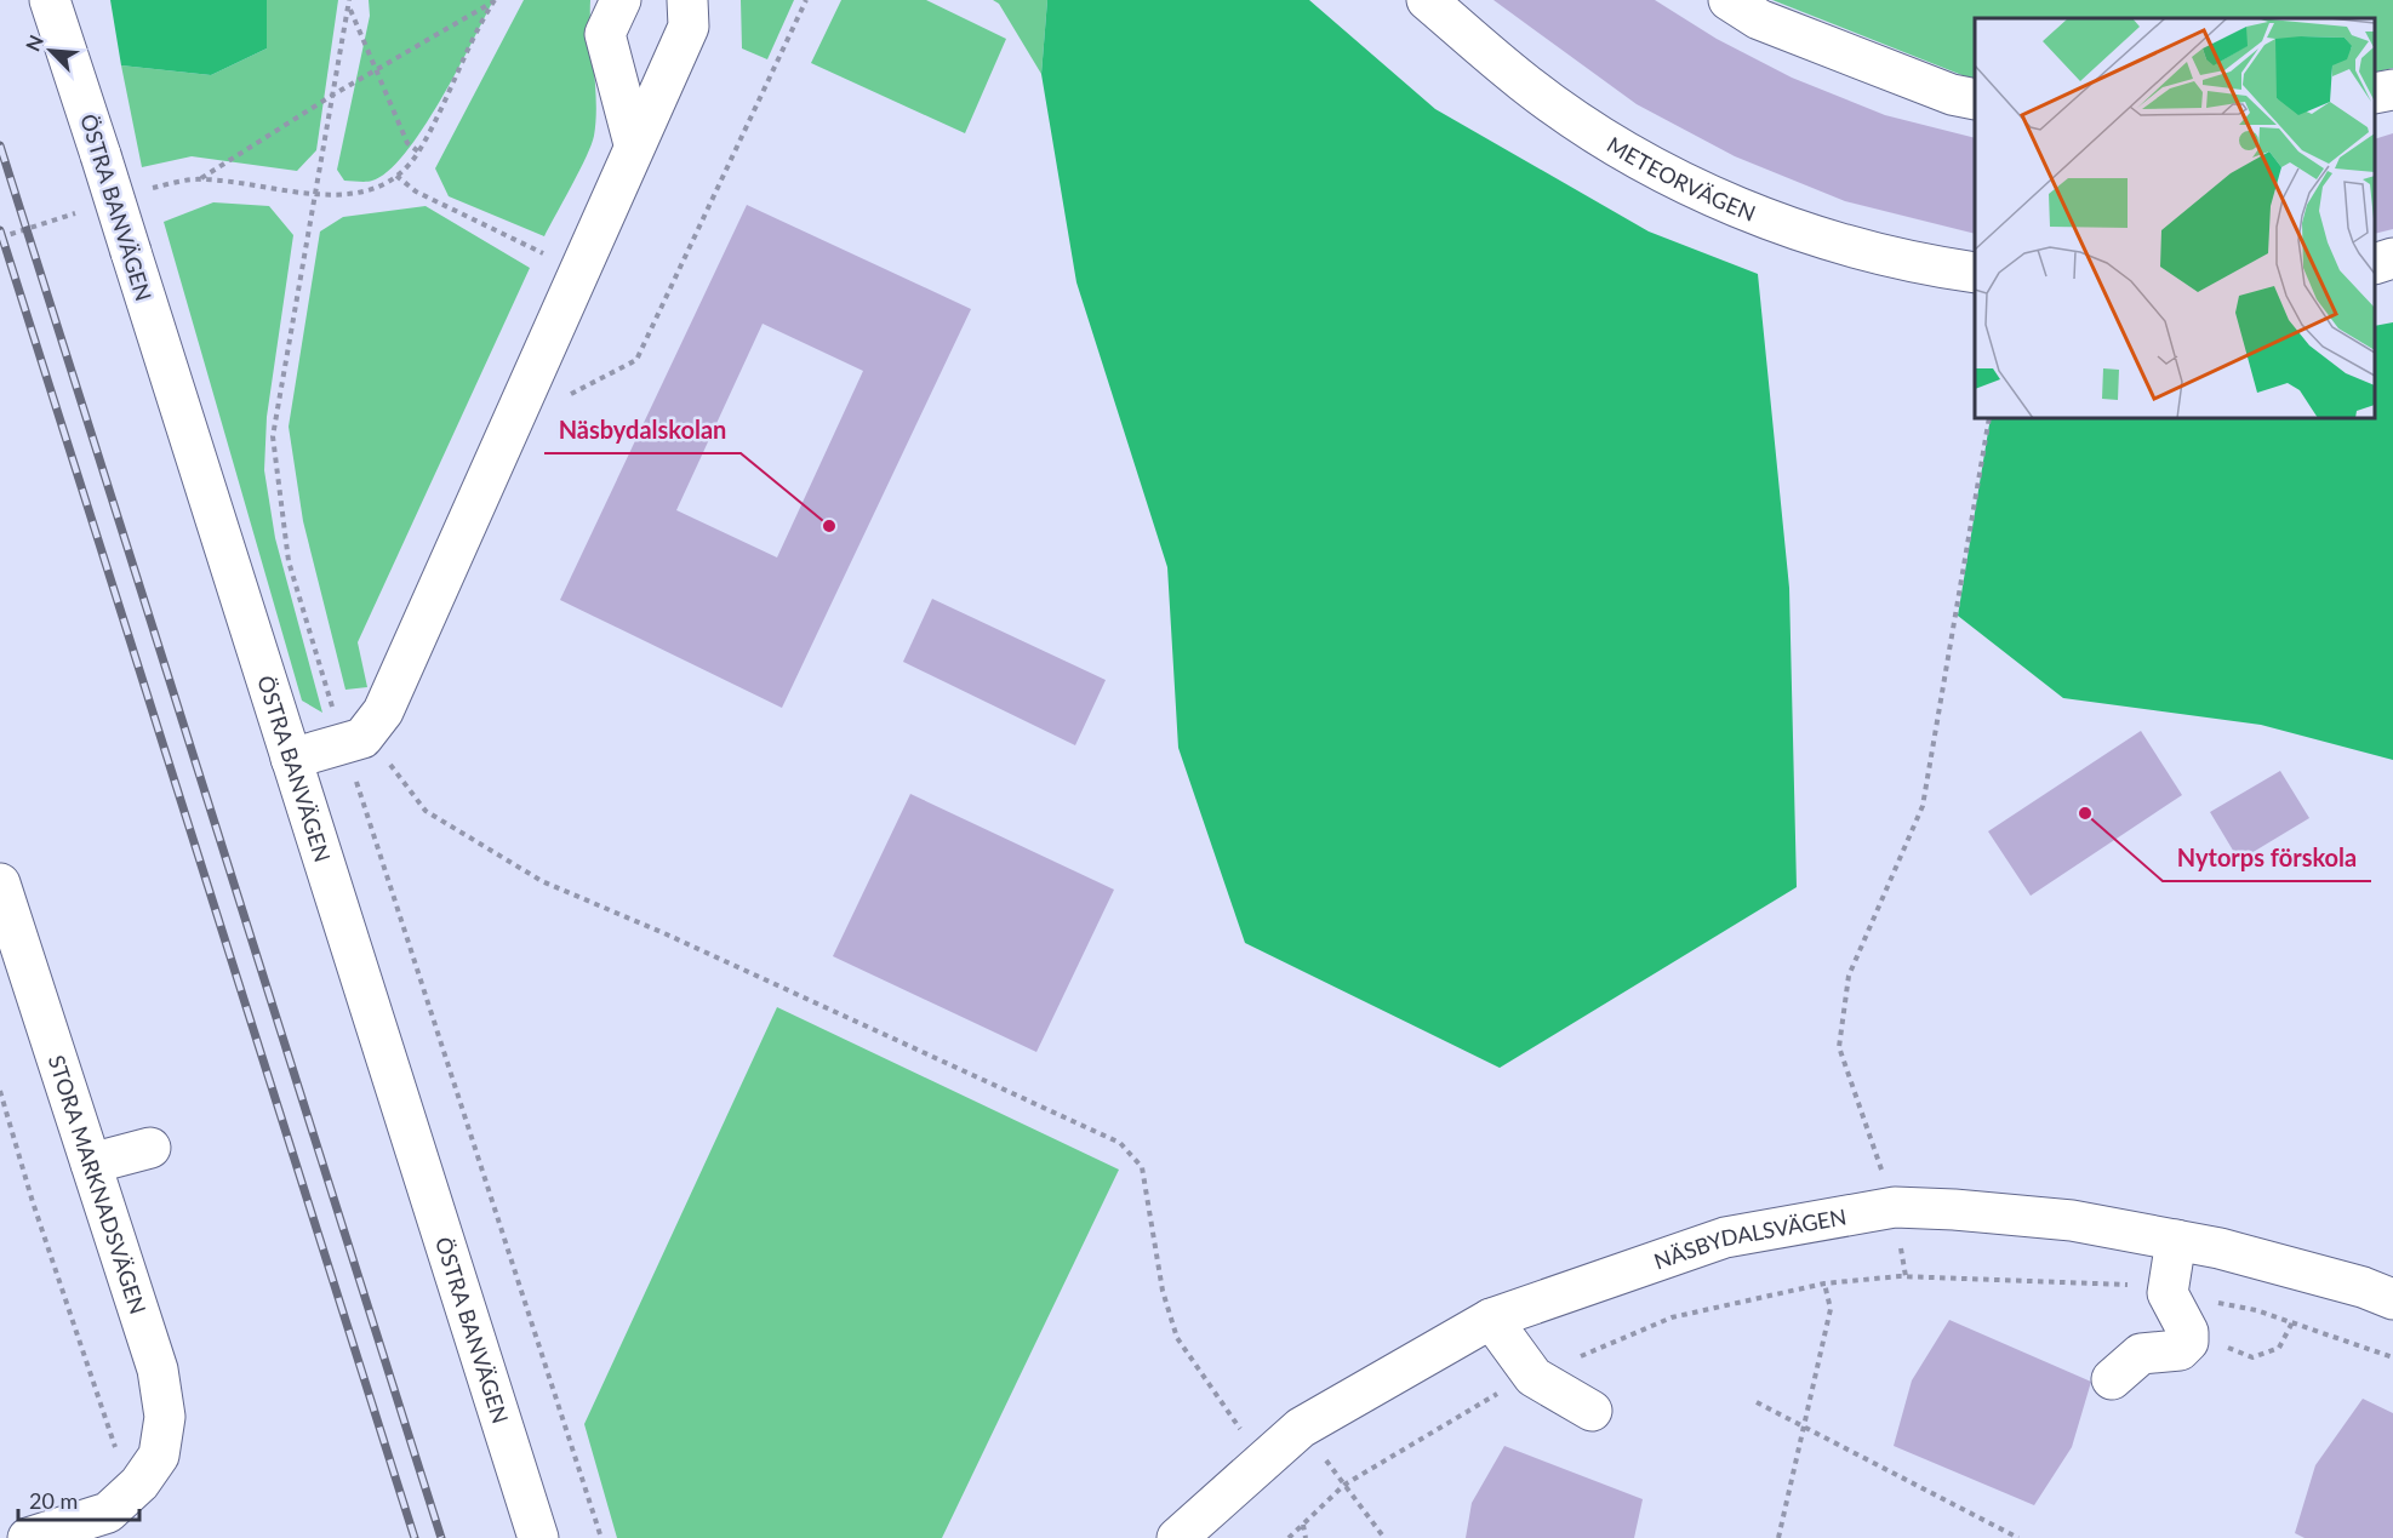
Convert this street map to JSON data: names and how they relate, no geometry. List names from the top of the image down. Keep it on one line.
{"streets":{"street":["METEORVÄGEN","ÖSTRA BANVÄGEN","STORA MARKNADSVÄGEN","NÄSBYDALSVÄGEN"]},"places":["Näsbydalskolan","Nytorps förskola"],"scale_bar":"20 m","north":"top left"}
